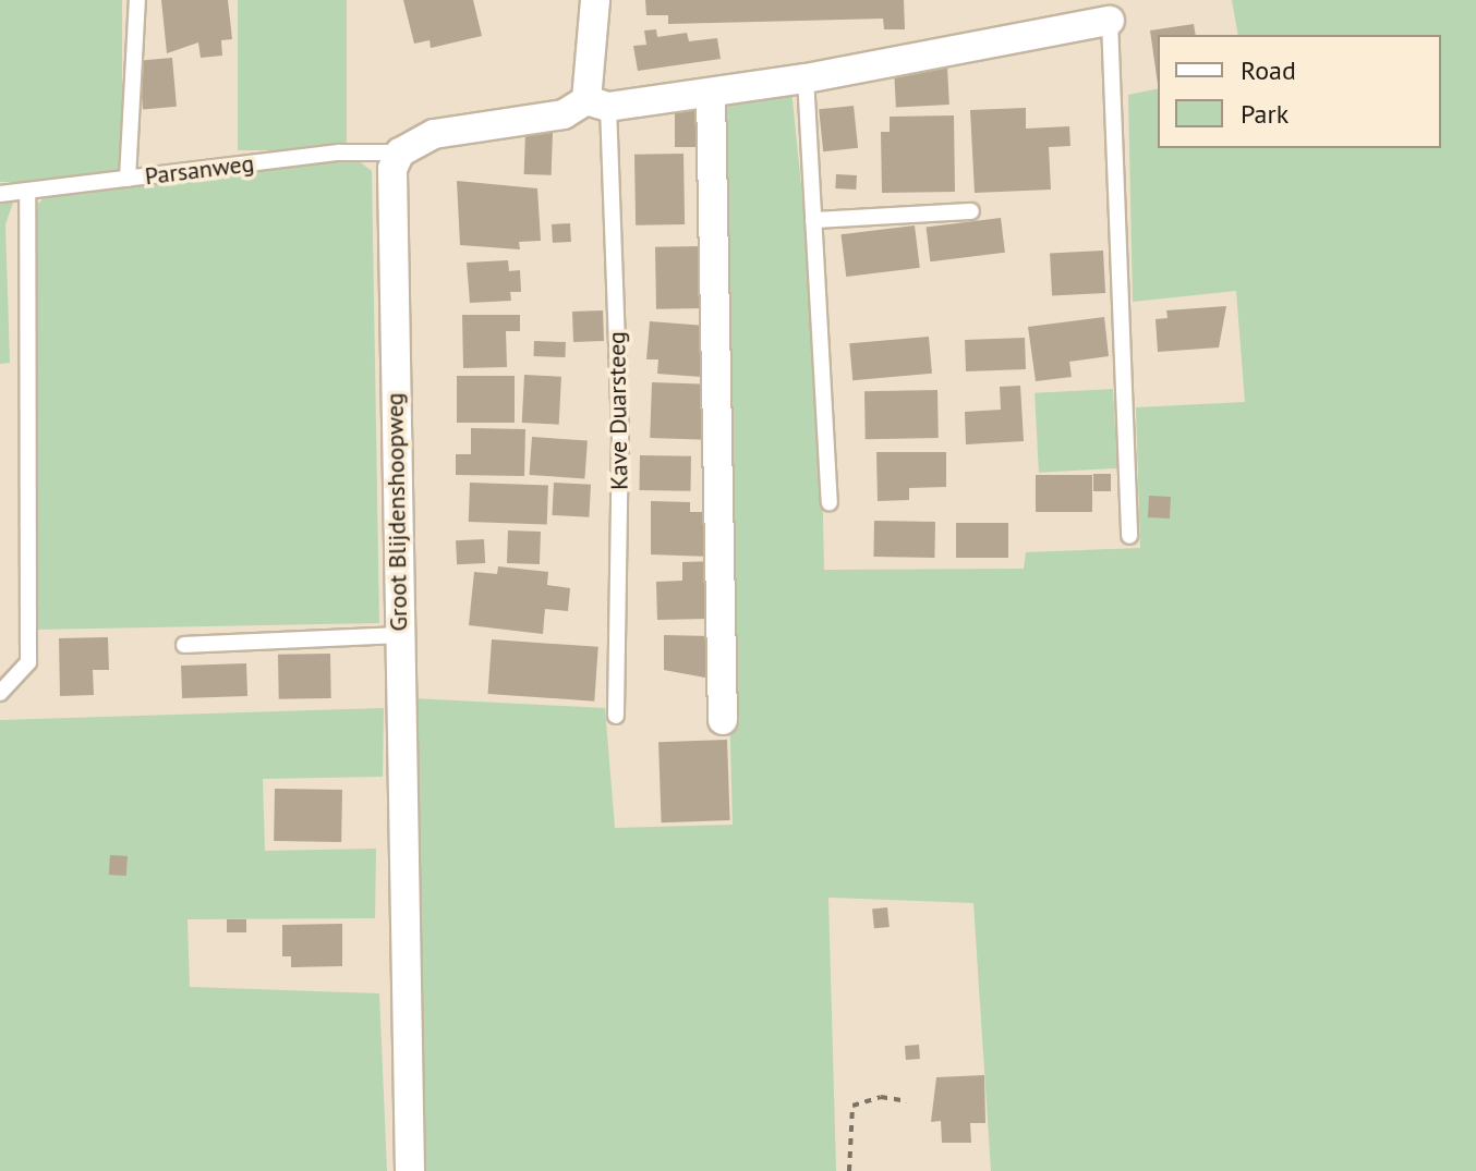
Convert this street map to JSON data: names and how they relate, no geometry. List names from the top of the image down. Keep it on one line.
{"streets":{"street":["Groot Blijdenshoopweg"],"lane":["Parsanweg","Kave Duarsteeg"]},"crossings":[["Parsanweg","Groot Blijdenshoopweg"]],"legend":["Road","Park"]}
